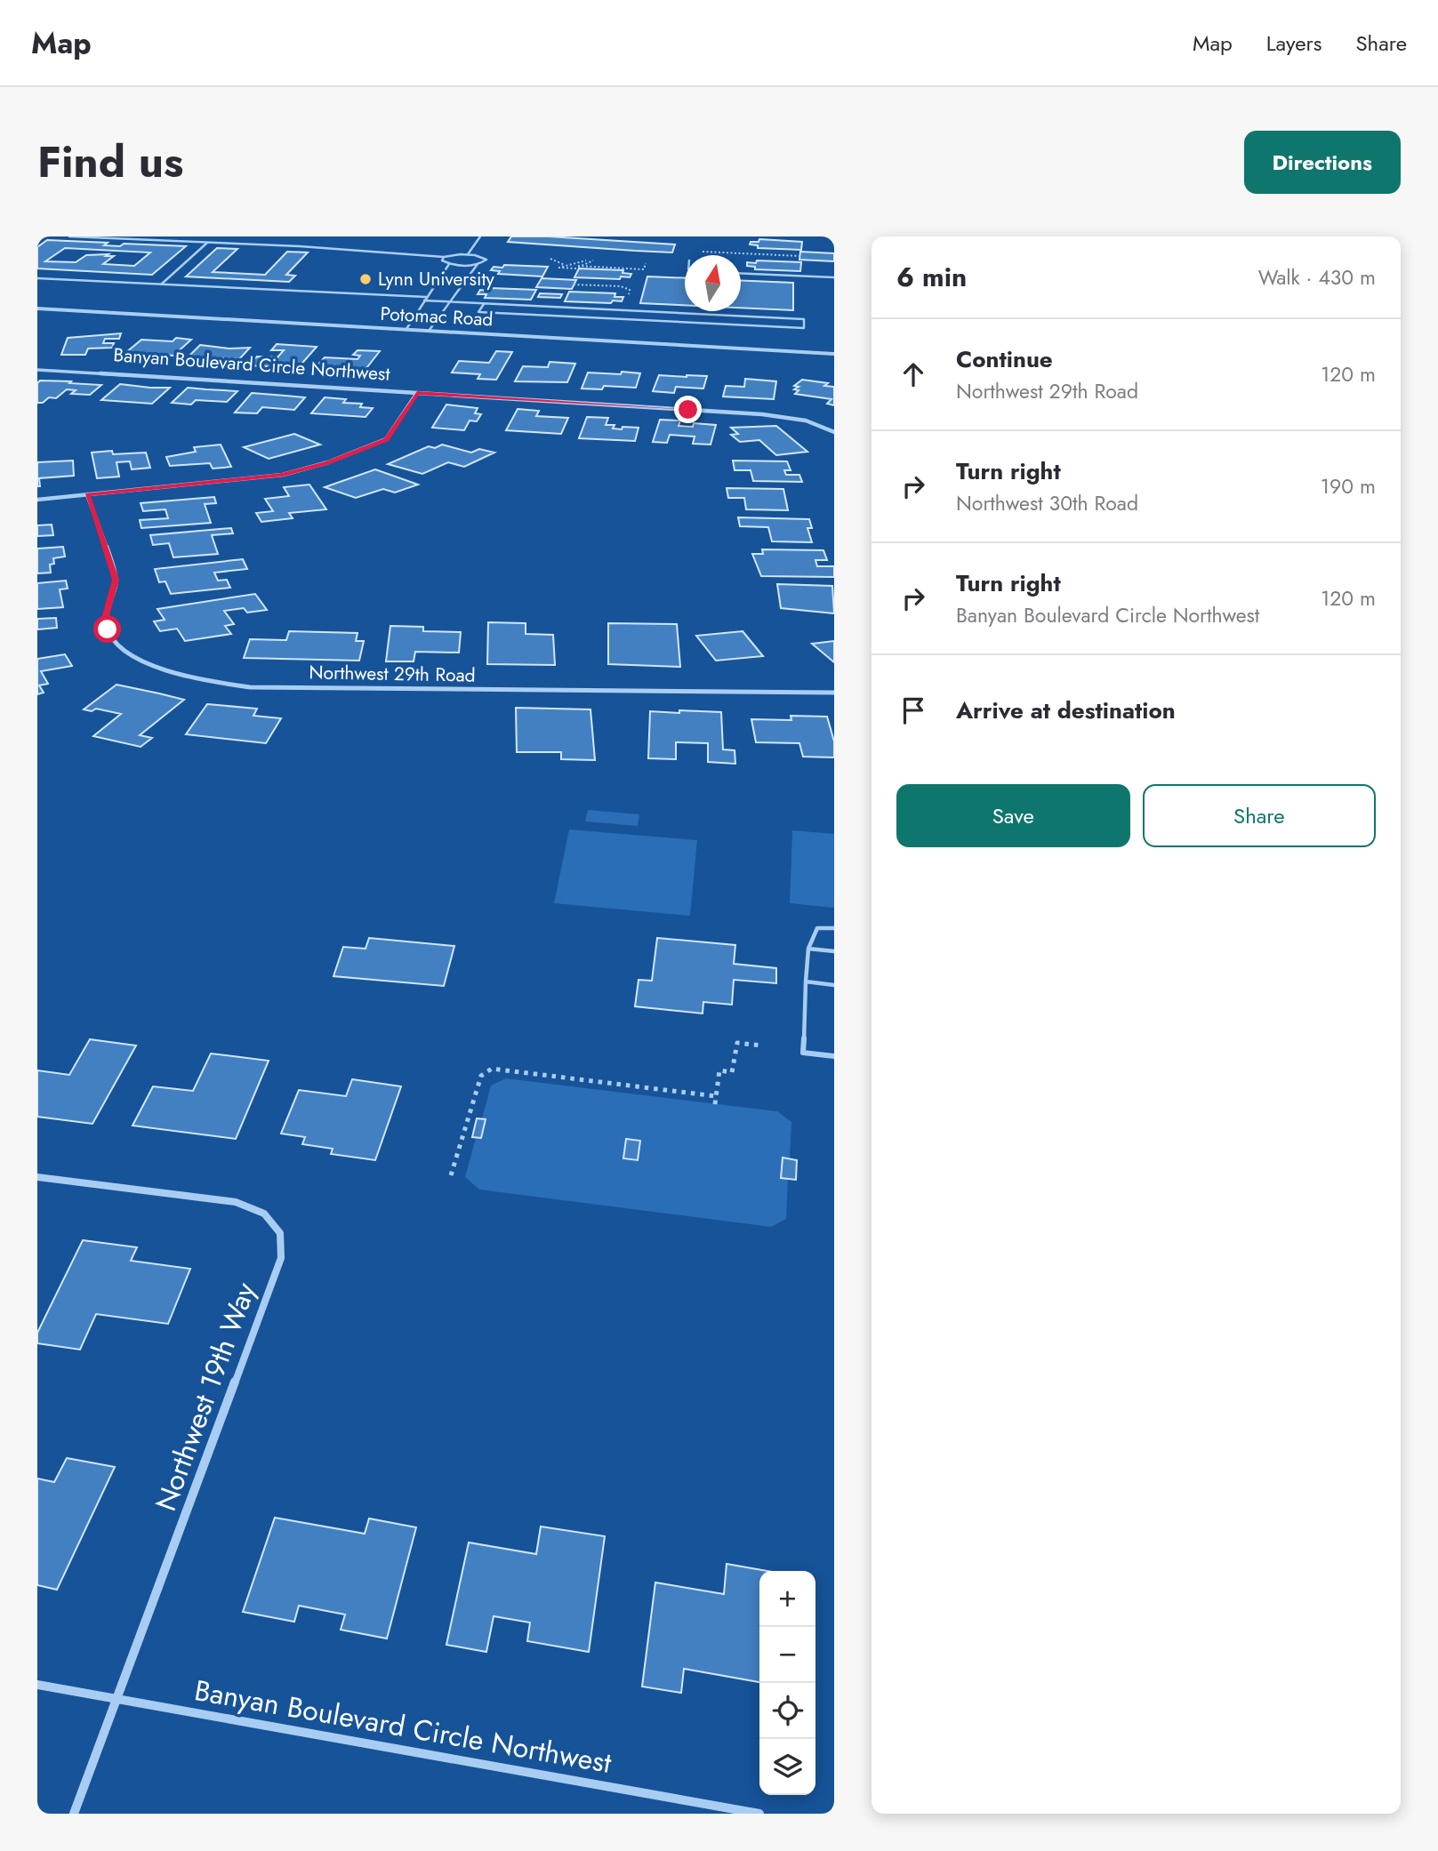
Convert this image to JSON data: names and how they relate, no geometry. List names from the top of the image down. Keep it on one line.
{"streets":{"street":["Potomac Road","Banyan Boulevard Circle Northwest","Northwest 29th Road","Northwest 19th Way"]},"crossings":[["Banyan Boulevard Circle Northwest","Northwest 19th Way"]],"places":["Lynn University"],"north":"top","page":{"header":"Map","nav":["Map","Layers","Share"],"title":"Find us","buttons":["Directions",["Save","Share"]],"heading":["6 min","Walk · 430 m"],"list":[["Continue","Northwest 29th Road","120 m"],["Turn right","Northwest 30th Road","190 m"],["Turn right","Banyan Boulevard Circle Northwest","120 m"],"Arrive at destination"],"map_buttons":["+","−"]}}
